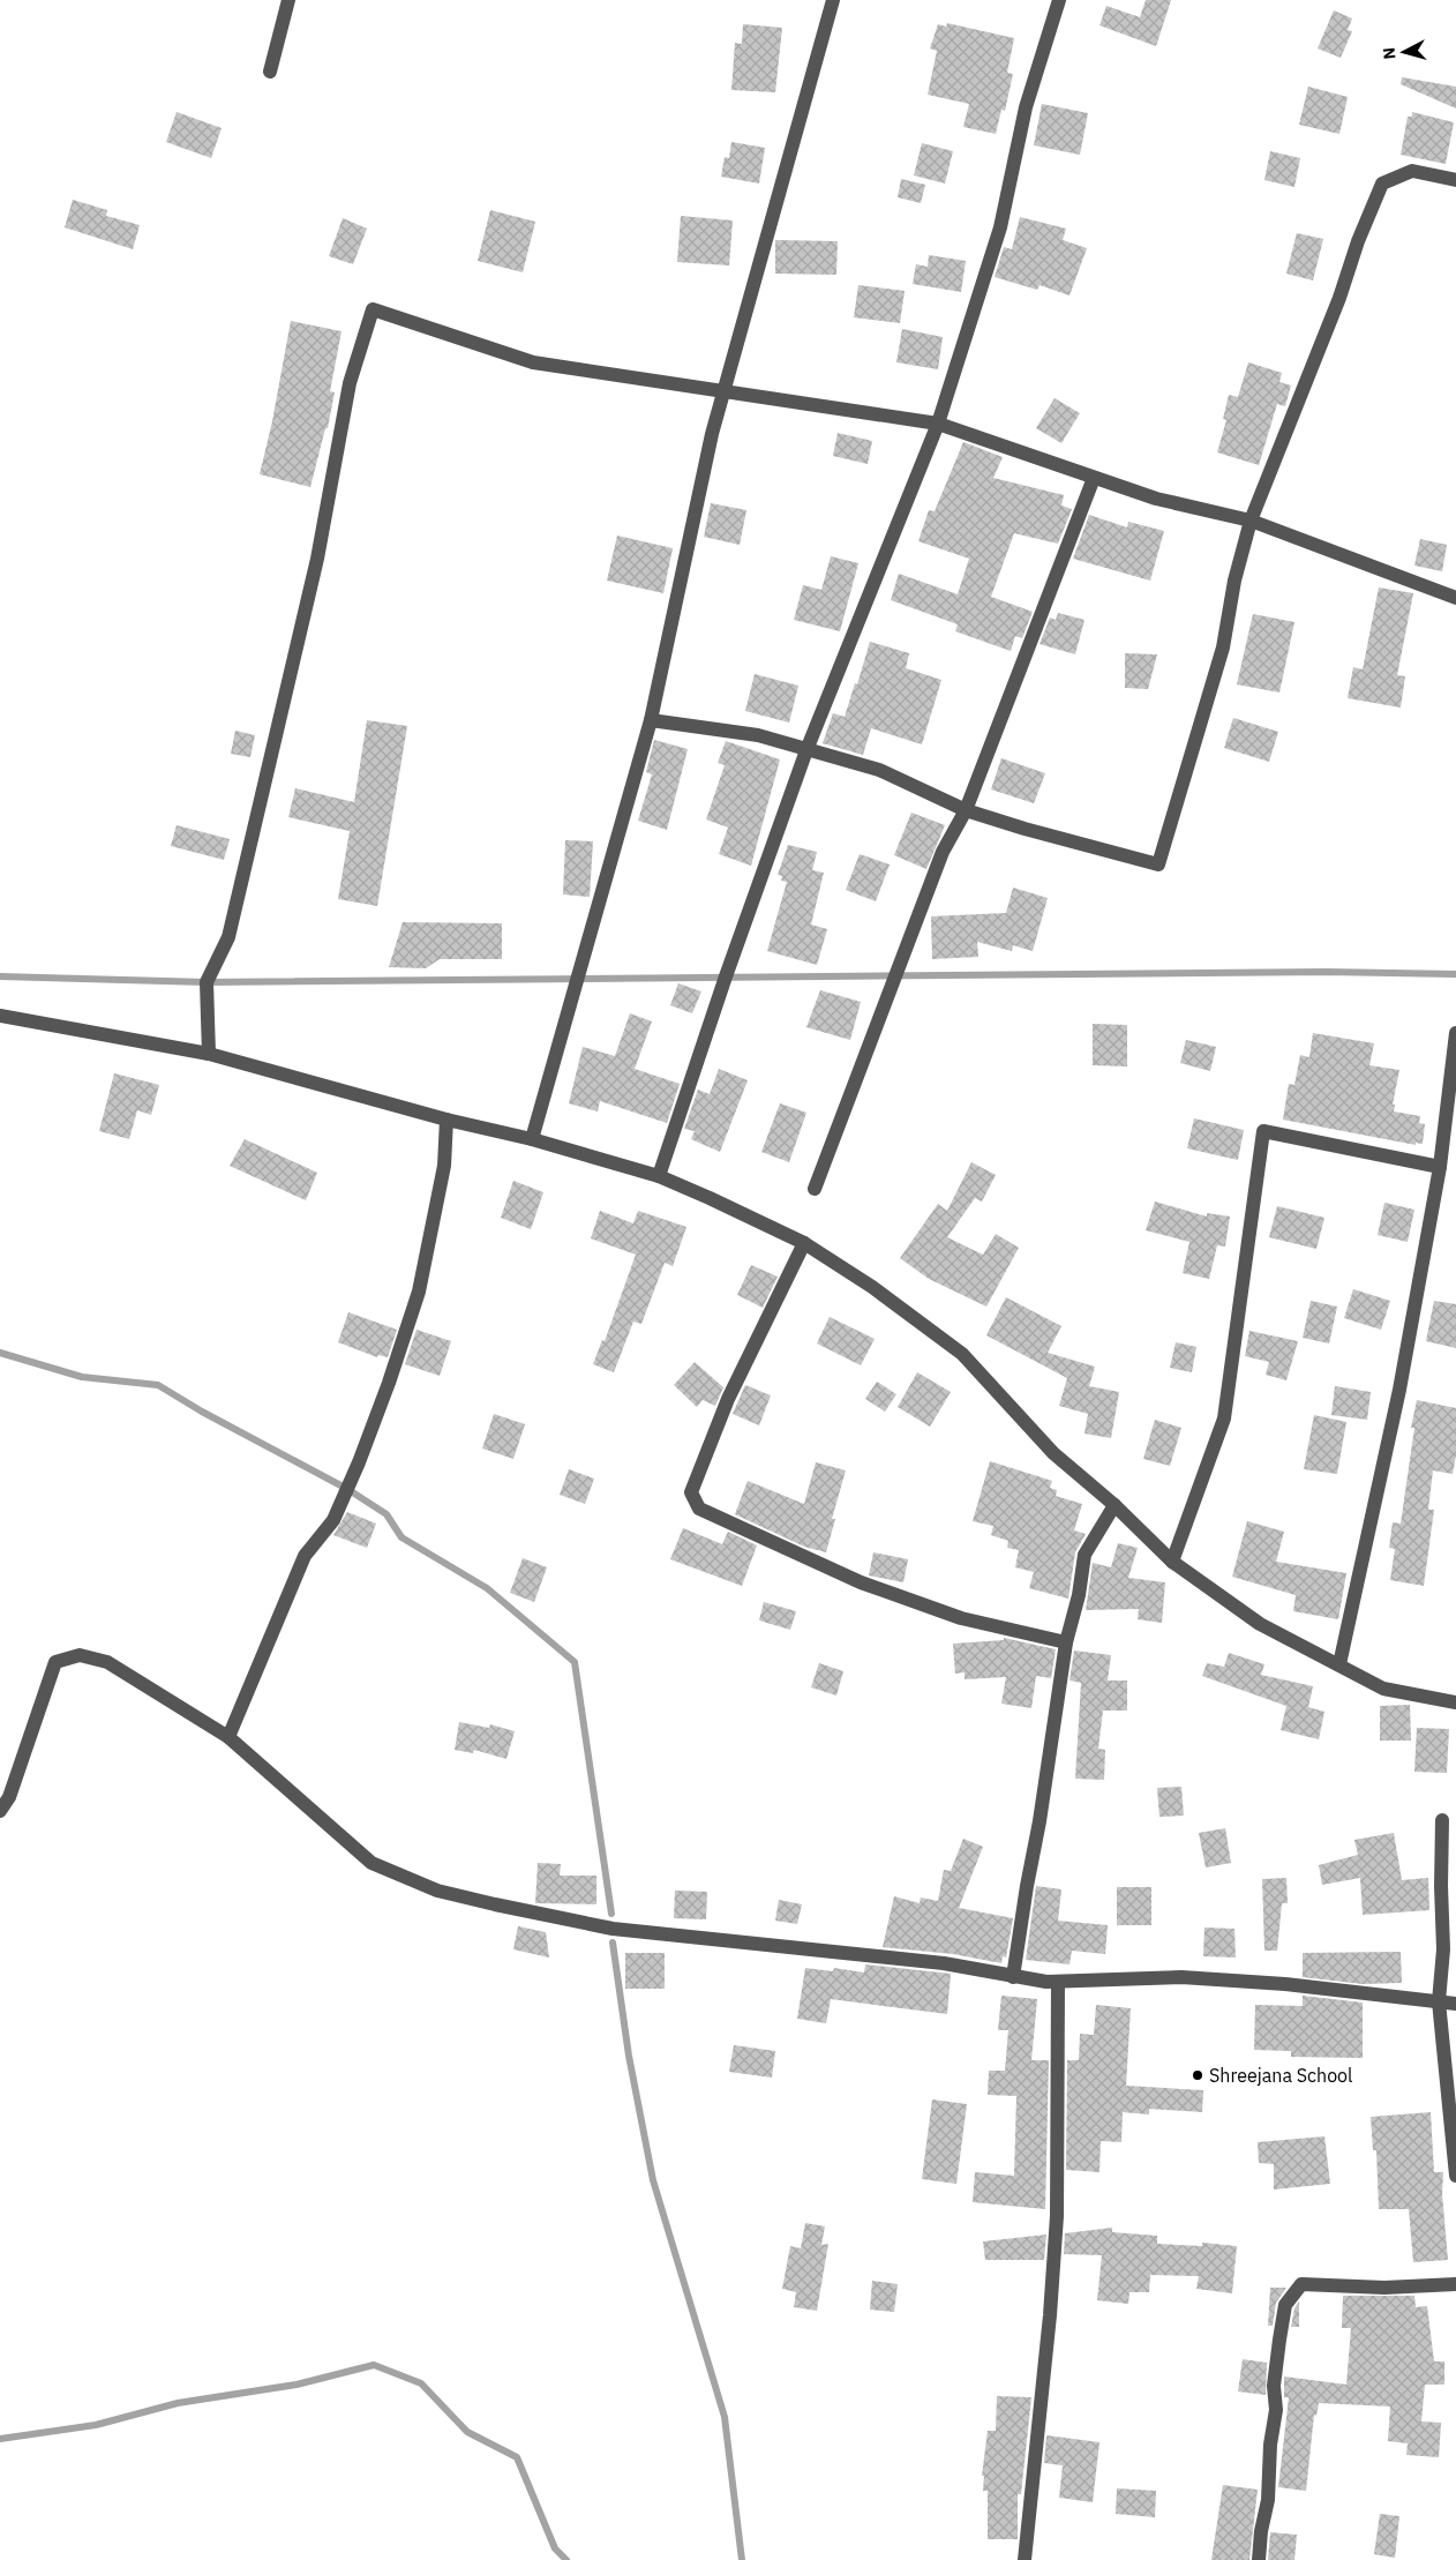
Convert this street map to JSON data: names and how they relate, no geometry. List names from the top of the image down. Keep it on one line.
{"places":["Shreejana School"],"north":"left"}
